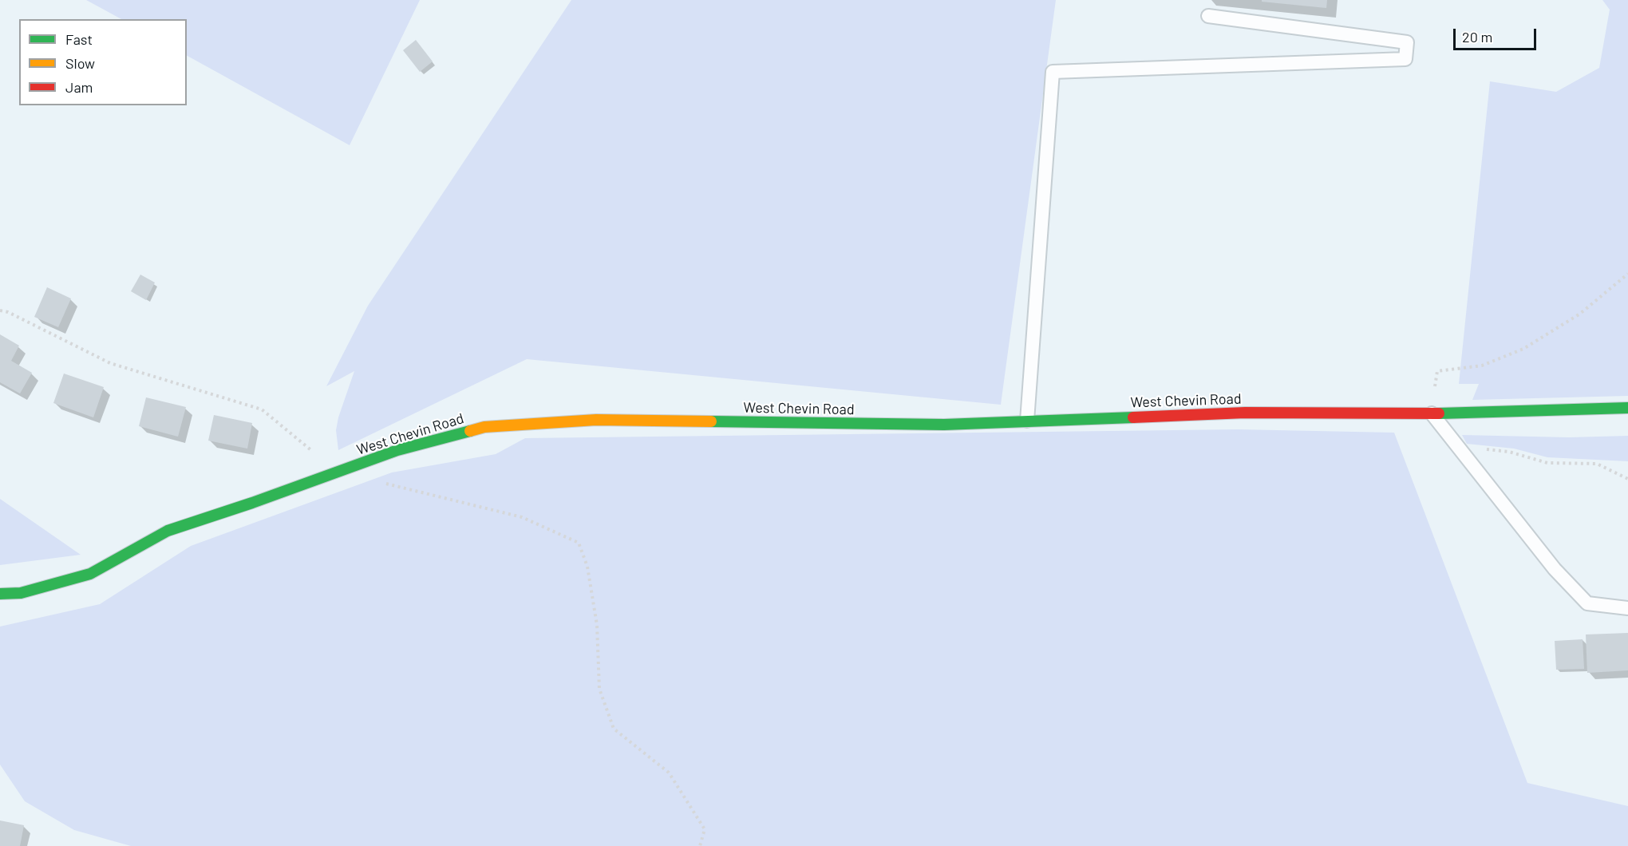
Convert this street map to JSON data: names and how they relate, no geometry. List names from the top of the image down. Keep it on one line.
{"streets":{"street":["West Chevin Road"]},"legend":["Fast","Slow","Jam"],"scale_bar":"20 m"}
